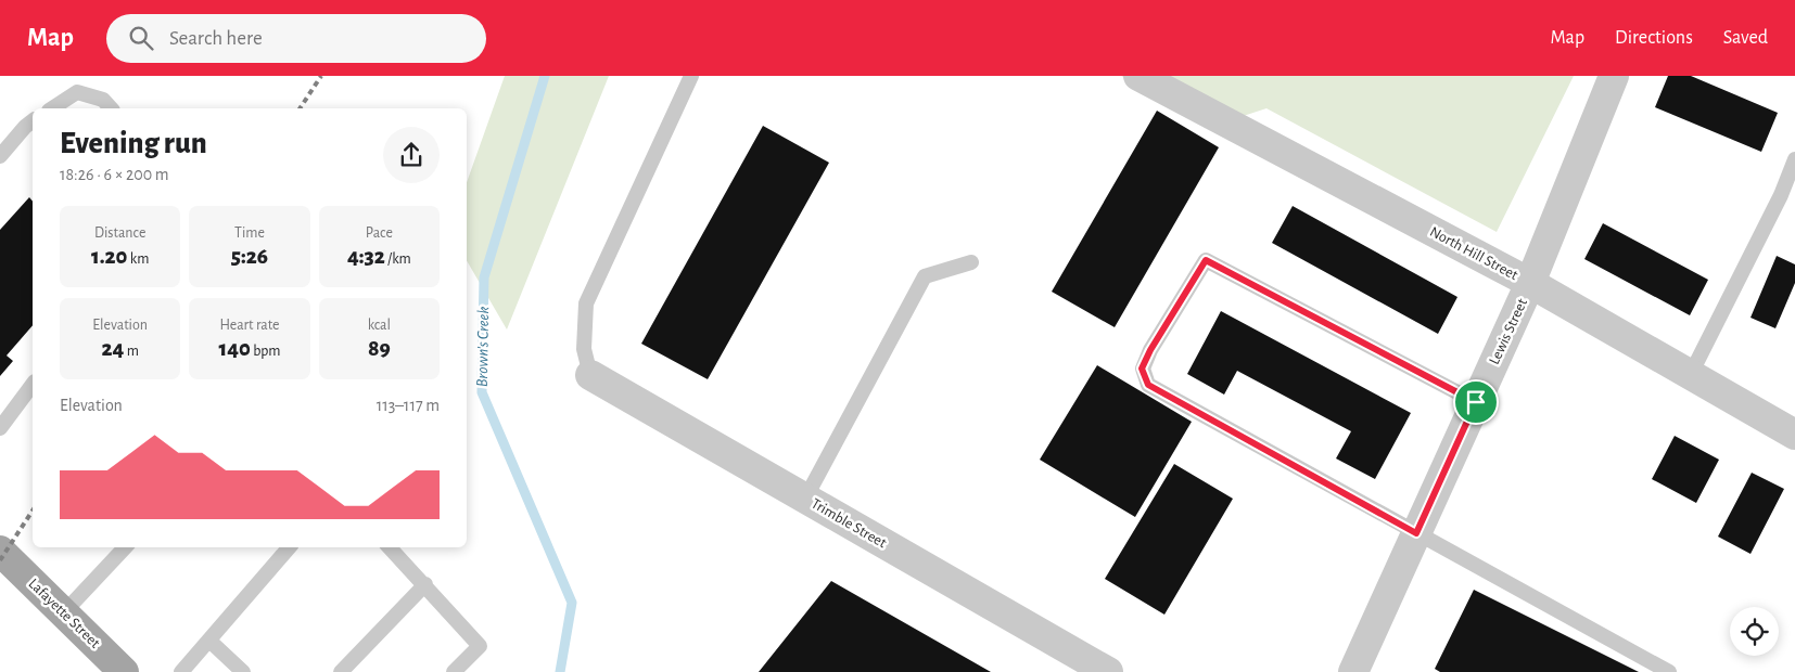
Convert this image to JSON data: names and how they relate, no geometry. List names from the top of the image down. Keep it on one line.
{"streets":{"main road":["Lafayette Street"],"street":["North Hill Street","Lewis Street","Trimble Street"]},"crossings":[["North Hill Street","Lewis Street"]],"water":["Brown's Creek"],"page":{"header":"Map","search":"Search here","nav":["Map","Directions","Saved"],"heading":["Evening run","18:26 · 6 × 200 m"],"stats":[["Distance","1.20 km"],["Time","5:26"],["Pace","4:32 /km"],["Elevation","24 m"],["Heart rate","140 bpm"],["kcal","89"]],"chart":["Elevation","113–117 m"]}}
